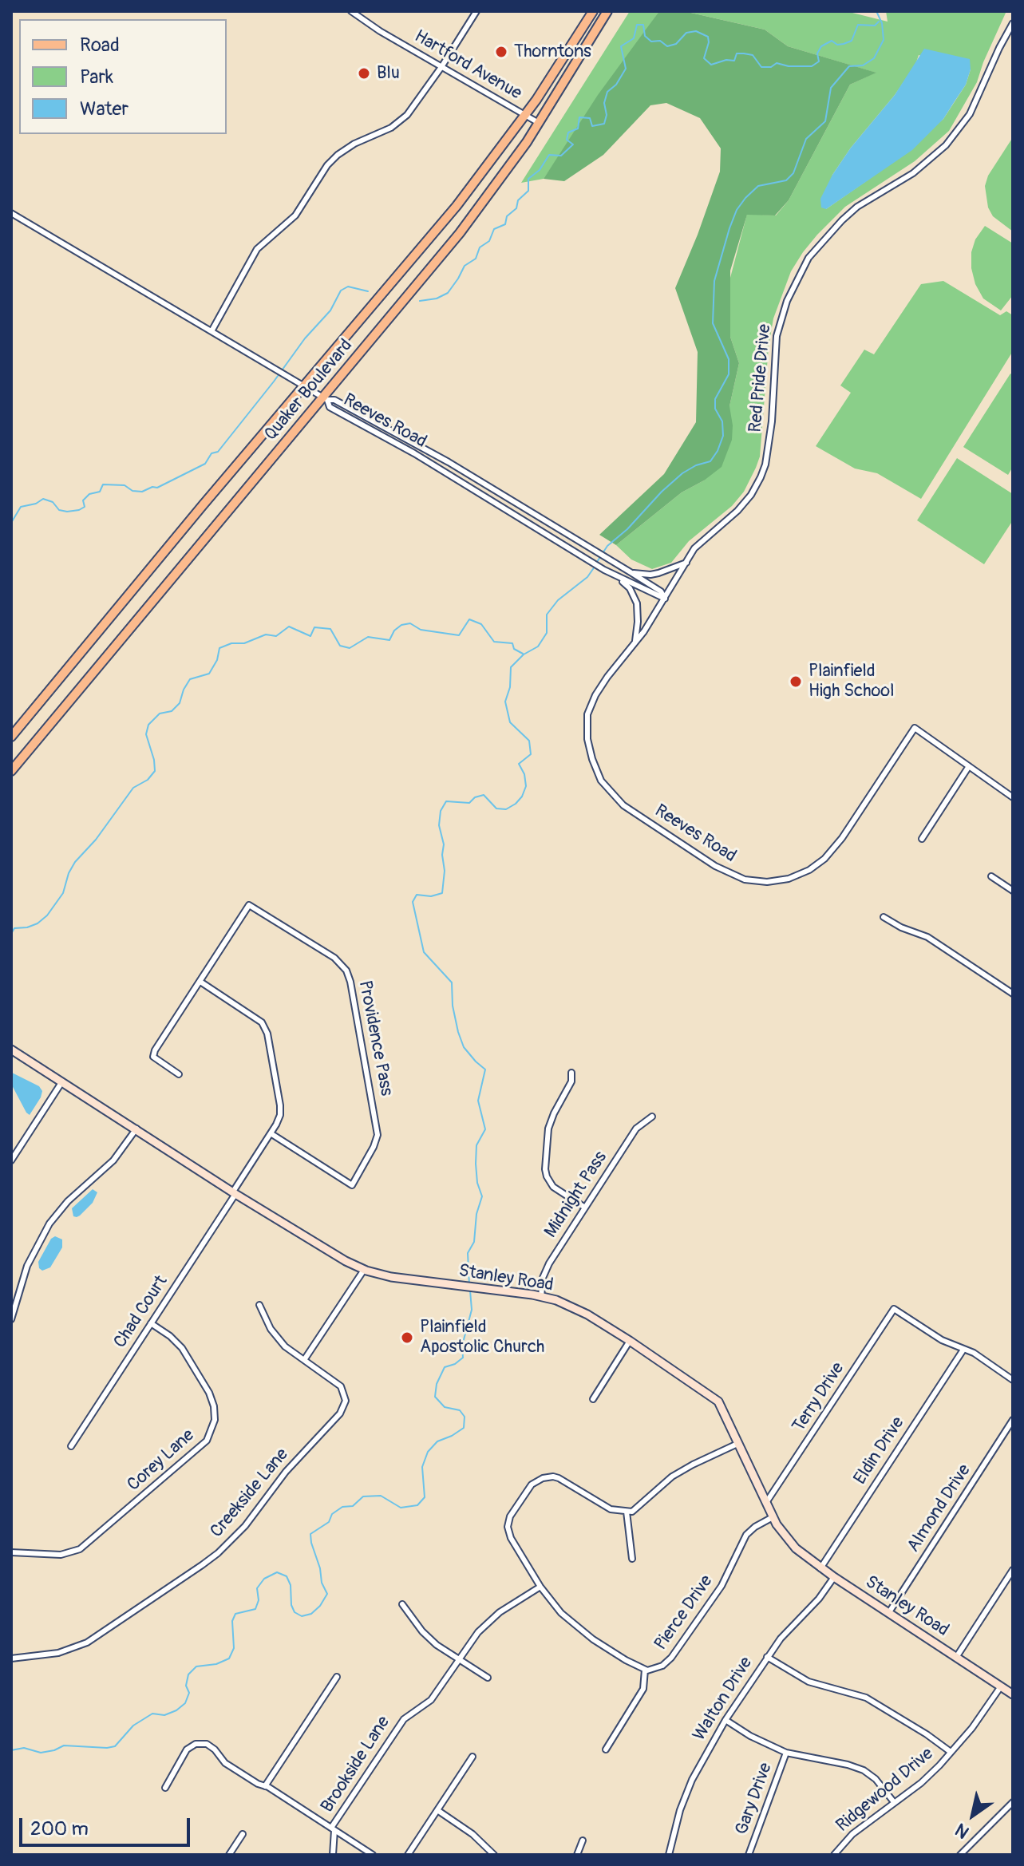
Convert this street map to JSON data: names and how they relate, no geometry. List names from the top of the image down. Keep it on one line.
{"streets":{"main road":["Quaker Boulevard"],"street":["Hartford Avenue","Red Pride Drive","Reeves Road","Providence Pass","Midnight Pass","Stanley Road","Chad Court","Terry Drive","Eldin Drive","Corey Lane","Creekside Lane","Almond Drive","Pierce Drive","Walton Drive","Brookside Lane","Ridgewood Drive","Gary Drive"]},"crossings":[["Hartford Avenue","Quaker Boulevard"],["Red Pride Drive","Reeves Road"],["Quaker Boulevard","Reeves Road"],["Providence Pass","Chad Court"],["Midnight Pass","Stanley Road"],["Stanley Road","Chad Court"],["Stanley Road","Terry Drive"],["Stanley Road","Eldin Drive"],["Stanley Road","Almond Drive"],["Stanley Road","Pierce Drive"],["Stanley Road","Walton Drive"],["Stanley Road","Ridgewood Drive"],["Chad Court","Corey Lane"],["Terry Drive","Eldin Drive"],["Pierce Drive","Brookside Lane"]],"places":["Thorntons","Blu","Plainfield High School","Plainfield Apostolic Church"],"legend":["Road","Park","Water"],"scale_bar":"200 m","north":"bottom left"}
